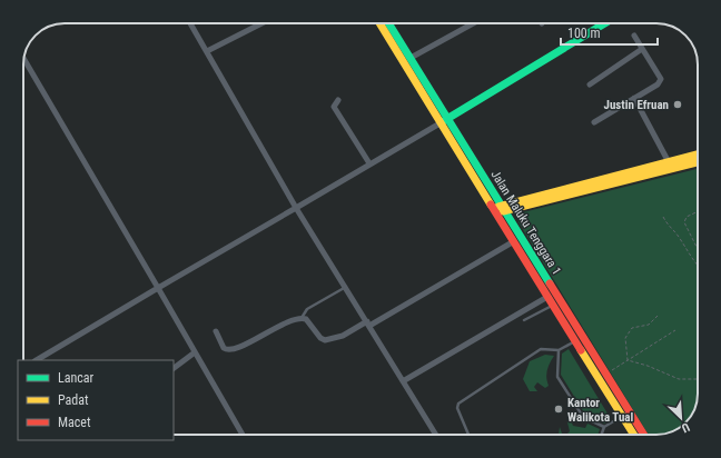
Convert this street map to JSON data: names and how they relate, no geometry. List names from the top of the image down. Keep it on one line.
{"streets":{"main road":["Jalan Maluku Tenggara 1"]},"places":["Justin Efruan","Kantor Walikota Tual"],"legend":["Lancar","Padat","Macet"],"scale_bar":"100 m","north":"bottom right"}
